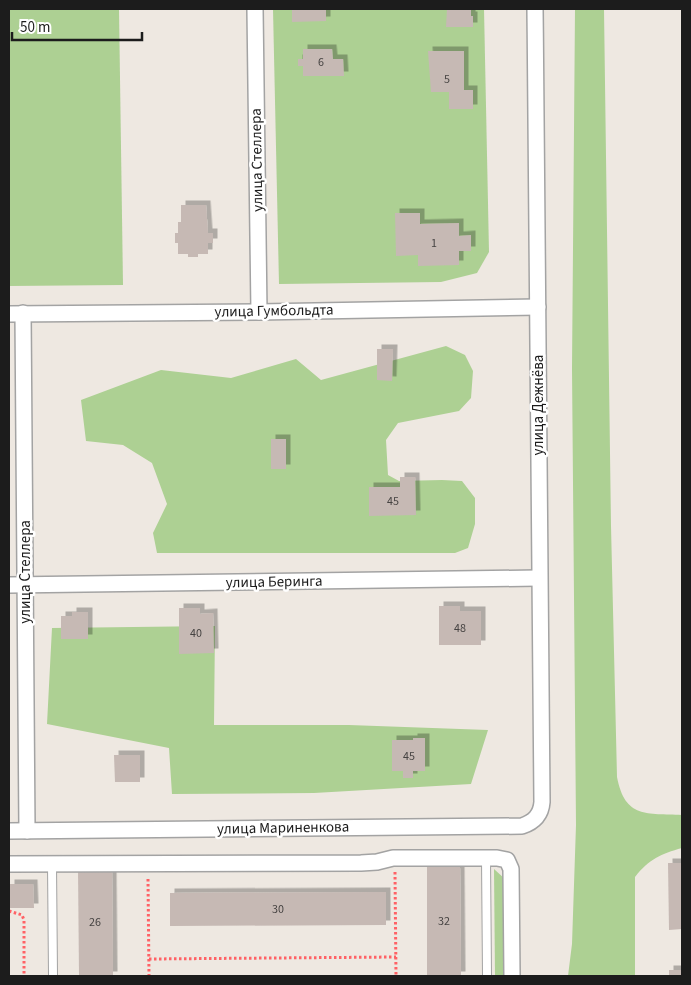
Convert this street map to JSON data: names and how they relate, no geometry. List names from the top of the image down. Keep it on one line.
{"streets":{"street":["улица Стеллера","улица Гумбольдта","улица Дежнёва","улица Беринга","улица Мариненкова"]},"crossings":[["улица Стеллера","улица Гумбольдта"],["улица Стеллера","улица Беринга"],["улица Стеллера","улица Мариненкова"],["улица Гумбольдта","улица Дежнёва"],["улица Дежнёва","улица Беринга"],["улица Дежнёва","улица Мариненкова"]],"house_numbers":["6","5","1","45","48","40","45","30","32","26"],"scale_bar":"50 m"}
